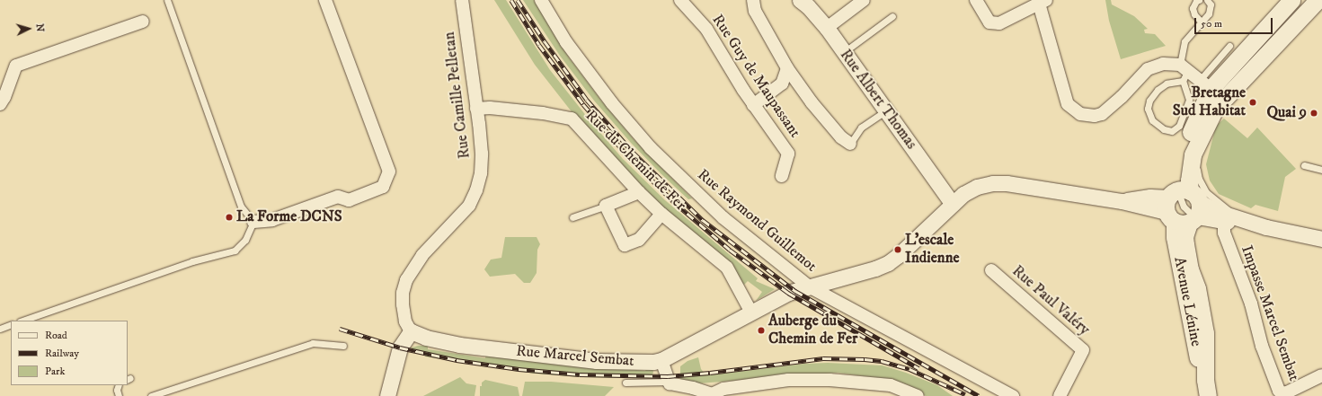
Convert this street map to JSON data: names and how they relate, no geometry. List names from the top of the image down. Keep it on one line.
{"streets":{"main road":["Avenue Lénine"],"street":["Rue Guy de Maupassant","Rue Camille Pelletan","Rue Albert Thomas","Rue du Chemin de Fer","Rue Raymond Guillemot","Rue Paul Valéry","Impasse Marcel Sembat","Rue Marcel Sembat"]},"crossings":[["Rue Camille Pelletan","Rue du Chemin de Fer"],["Rue Camille Pelletan","Rue Marcel Sembat"],["Rue Albert Thomas","Rue Marcel Sembat"],["Rue du Chemin de Fer","Rue Marcel Sembat"],["Rue Raymond Guillemot","Rue Marcel Sembat"],["Avenue Lénine","Rue Marcel Sembat"],["Impasse Marcel Sembat","Rue Marcel Sembat"]],"places":["Bretagne Sud Habitat","Quai 9","La Forme DCNS","L'escale Indienne","Auberge du Chemin de Fer"],"legend":["Road","Railway","Park"],"scale_bar":"50 m","north":"right"}
